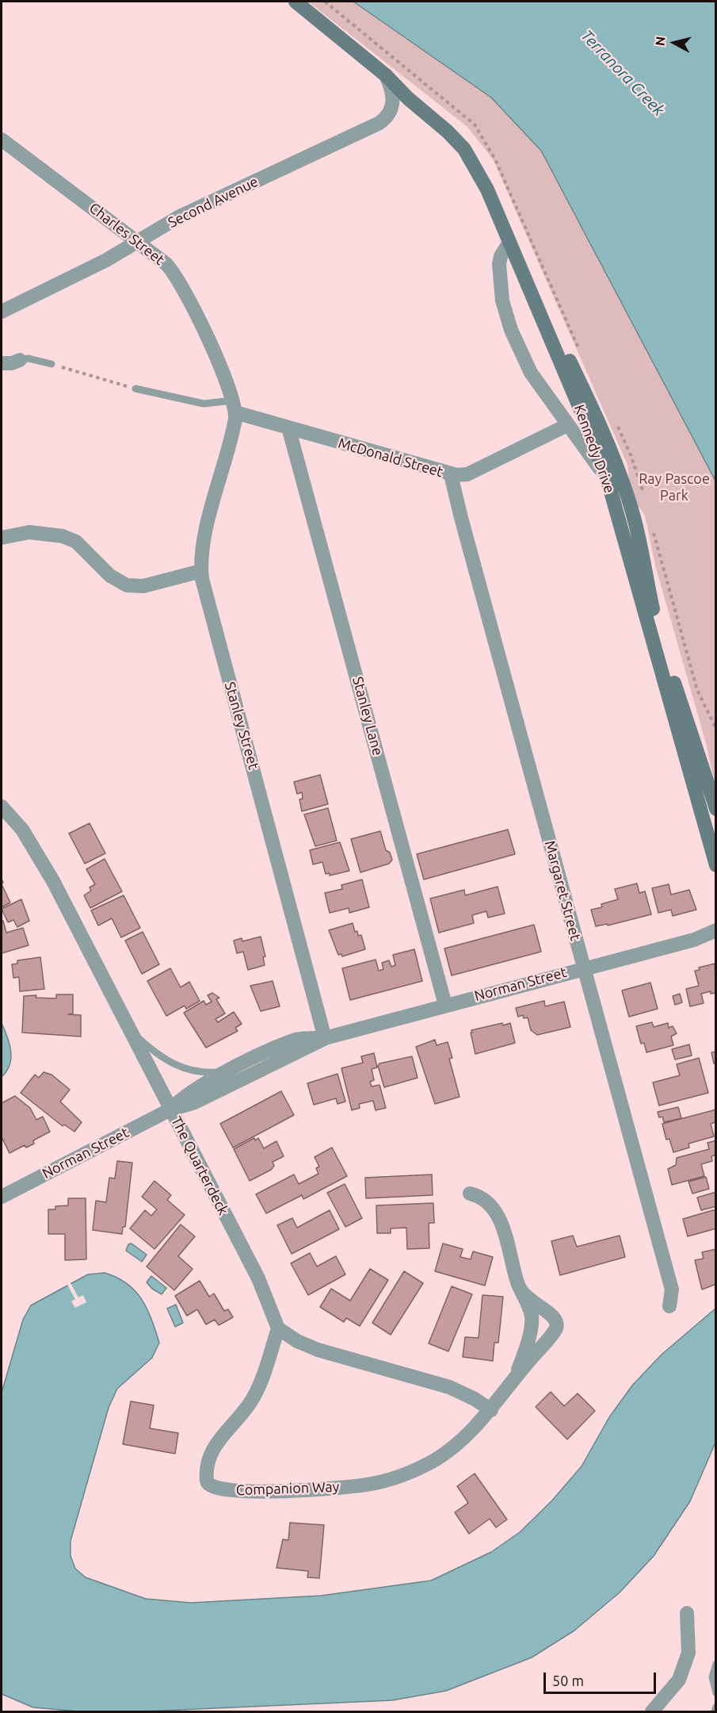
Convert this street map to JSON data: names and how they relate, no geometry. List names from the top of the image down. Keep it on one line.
{"streets":{"street":["Second Avenue","Charles Street","Kennedy Drive","McDonald Street","Stanley Lane","Stanley Street","Margaret Street","Norman Street","The Quarterdeck","Companion Way"]},"crossings":[["Second Avenue","Charles Street"],["Second Avenue","Kennedy Drive"],["Charles Street","McDonald Street"],["Charles Street","Stanley Street"],["McDonald Street","Stanley Lane"],["McDonald Street","Stanley Street"],["McDonald Street","Margaret Street"],["Stanley Lane","Norman Street"],["Stanley Street","Norman Street"],["Margaret Street","Norman Street"],["Norman Street","The Quarterdeck"],["The Quarterdeck","Companion Way"]],"water":["Terranora Creek"],"parks":["Ray Pascoe Park"],"scale_bar":"50 m","north":"left"}
